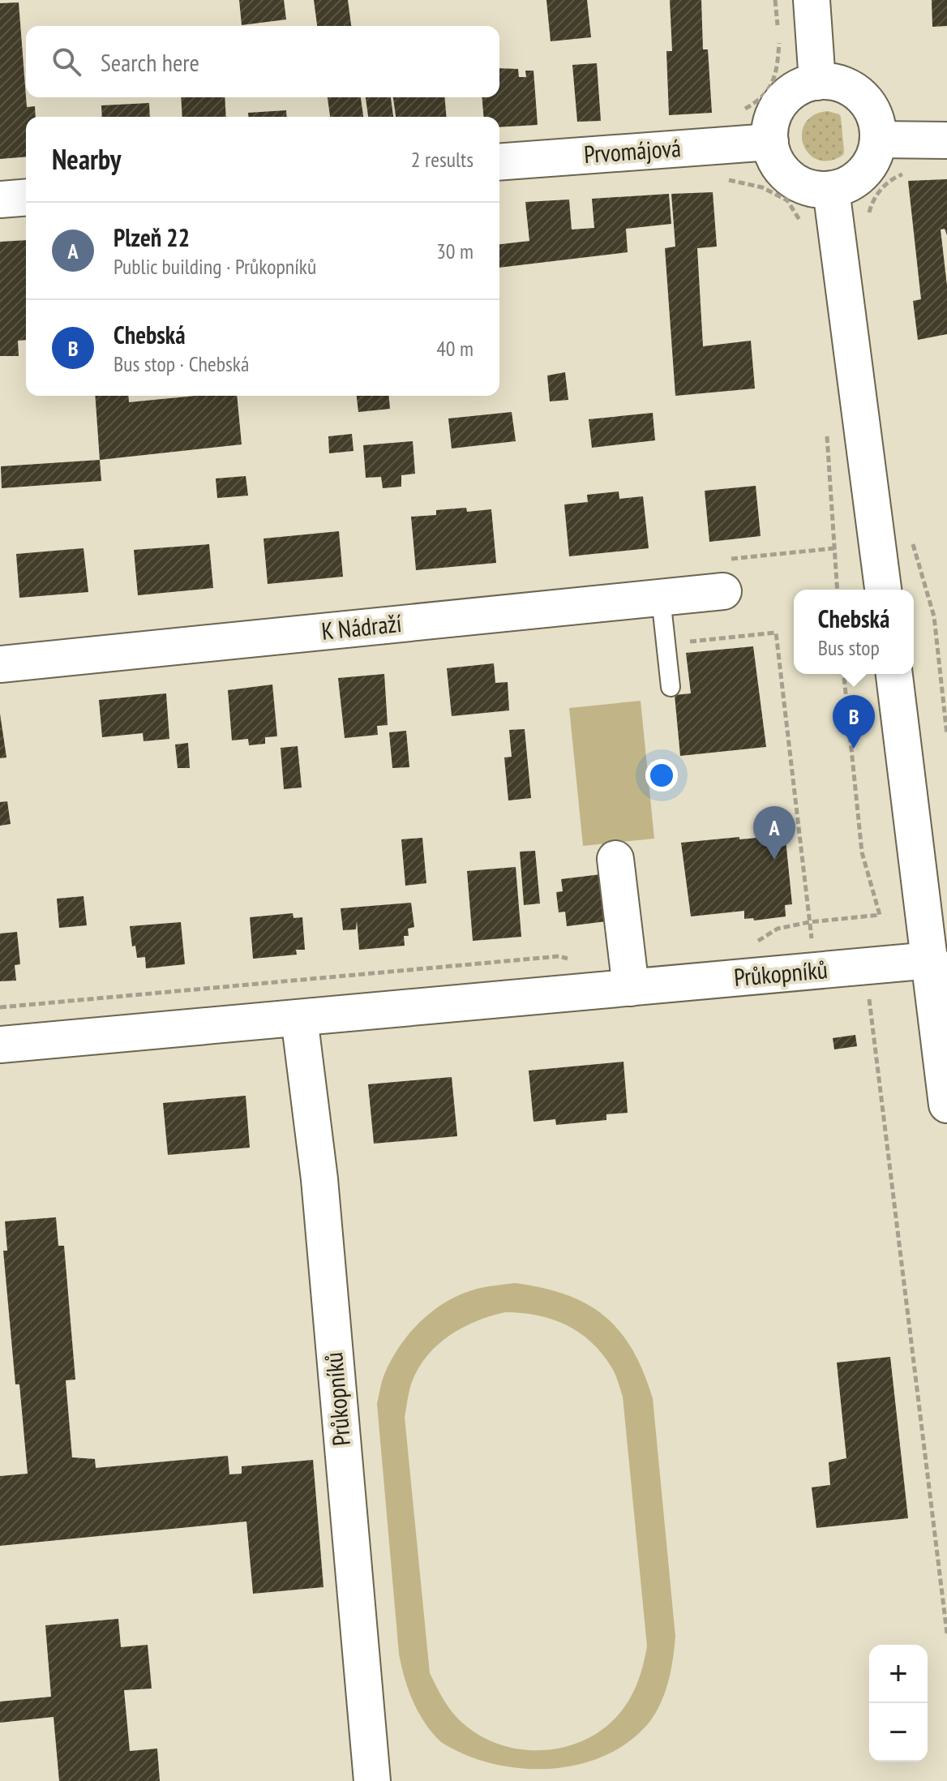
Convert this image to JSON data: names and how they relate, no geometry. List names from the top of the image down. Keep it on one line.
{"streets":{"street":["Prvomájová","K Nádraží","Průkopníků"]},"page":{"search":"Search here","heading":["Nearby","2 results"],"list":[{"mark":"A","name":"Plzeň 22","note":"Public building · Průkopníků","value":"30 m"},{"mark":"B","name":"Chebská","note":"Bus stop · Chebská","value":"40 m"}],"popup":["Chebská","Bus stop"],"pins":["B","A"],"map_buttons":["+","−"]}}
